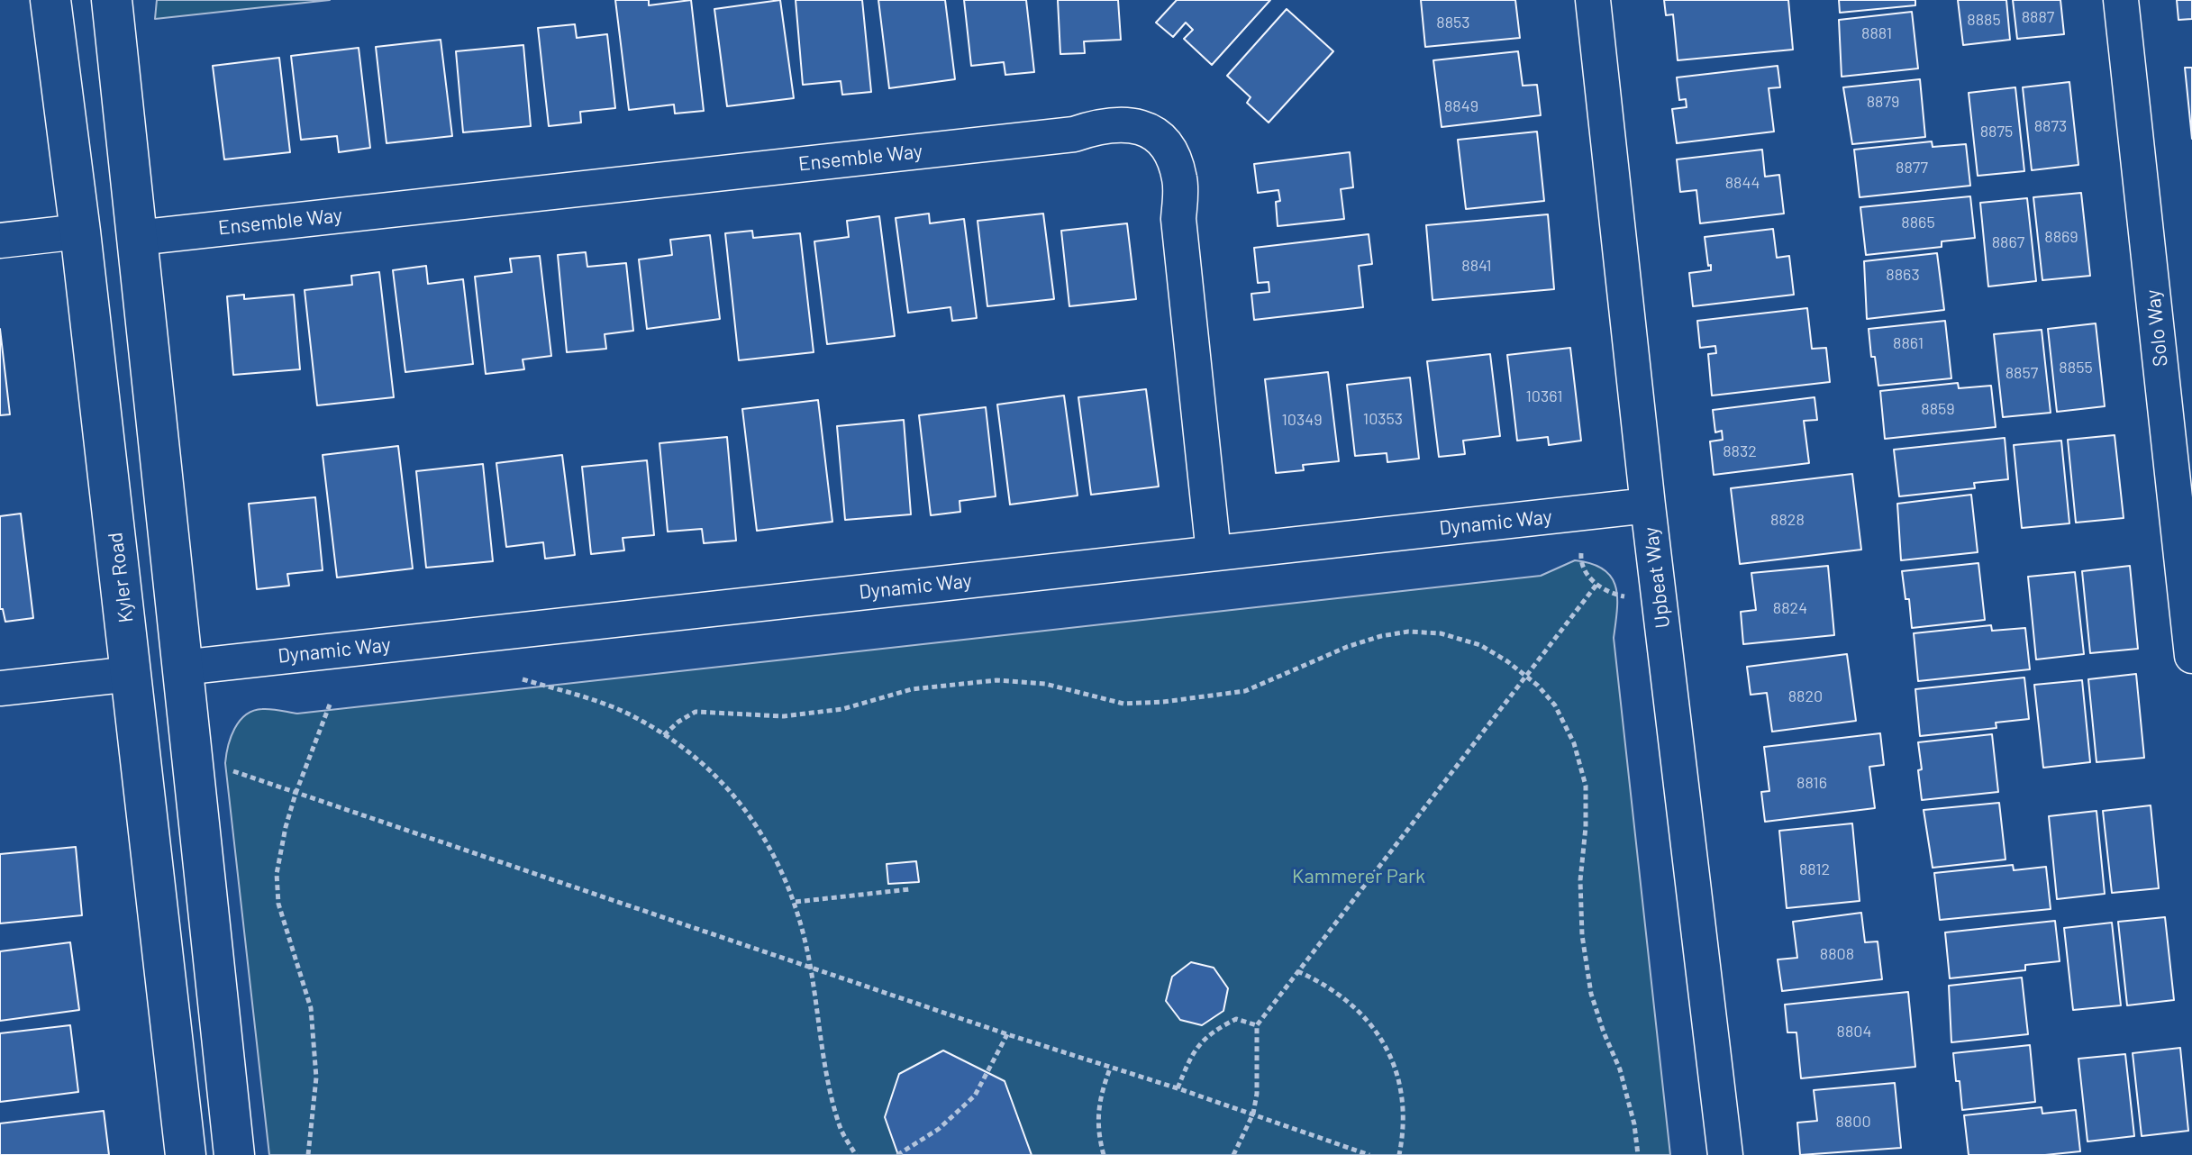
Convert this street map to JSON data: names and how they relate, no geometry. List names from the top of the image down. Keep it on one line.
{"streets":{"street":["Ensemble Way","Solo Way","Dynamic Way","Kyler Road","Upbeat Way"]},"crossings":[["Ensemble Way","Dynamic Way"],["Dynamic Way","Upbeat Way"]],"parks":["Kammerer Park"],"house_numbers":["8887","8885","8853","8881","8879","8849","8873","8875","8877","8844","8865","8869","8867","8841","8863","8861","8855","8857","10361","8859","10353","10349","8832","8828","8824","8820","8816","8812","8808","8804","8800"]}
